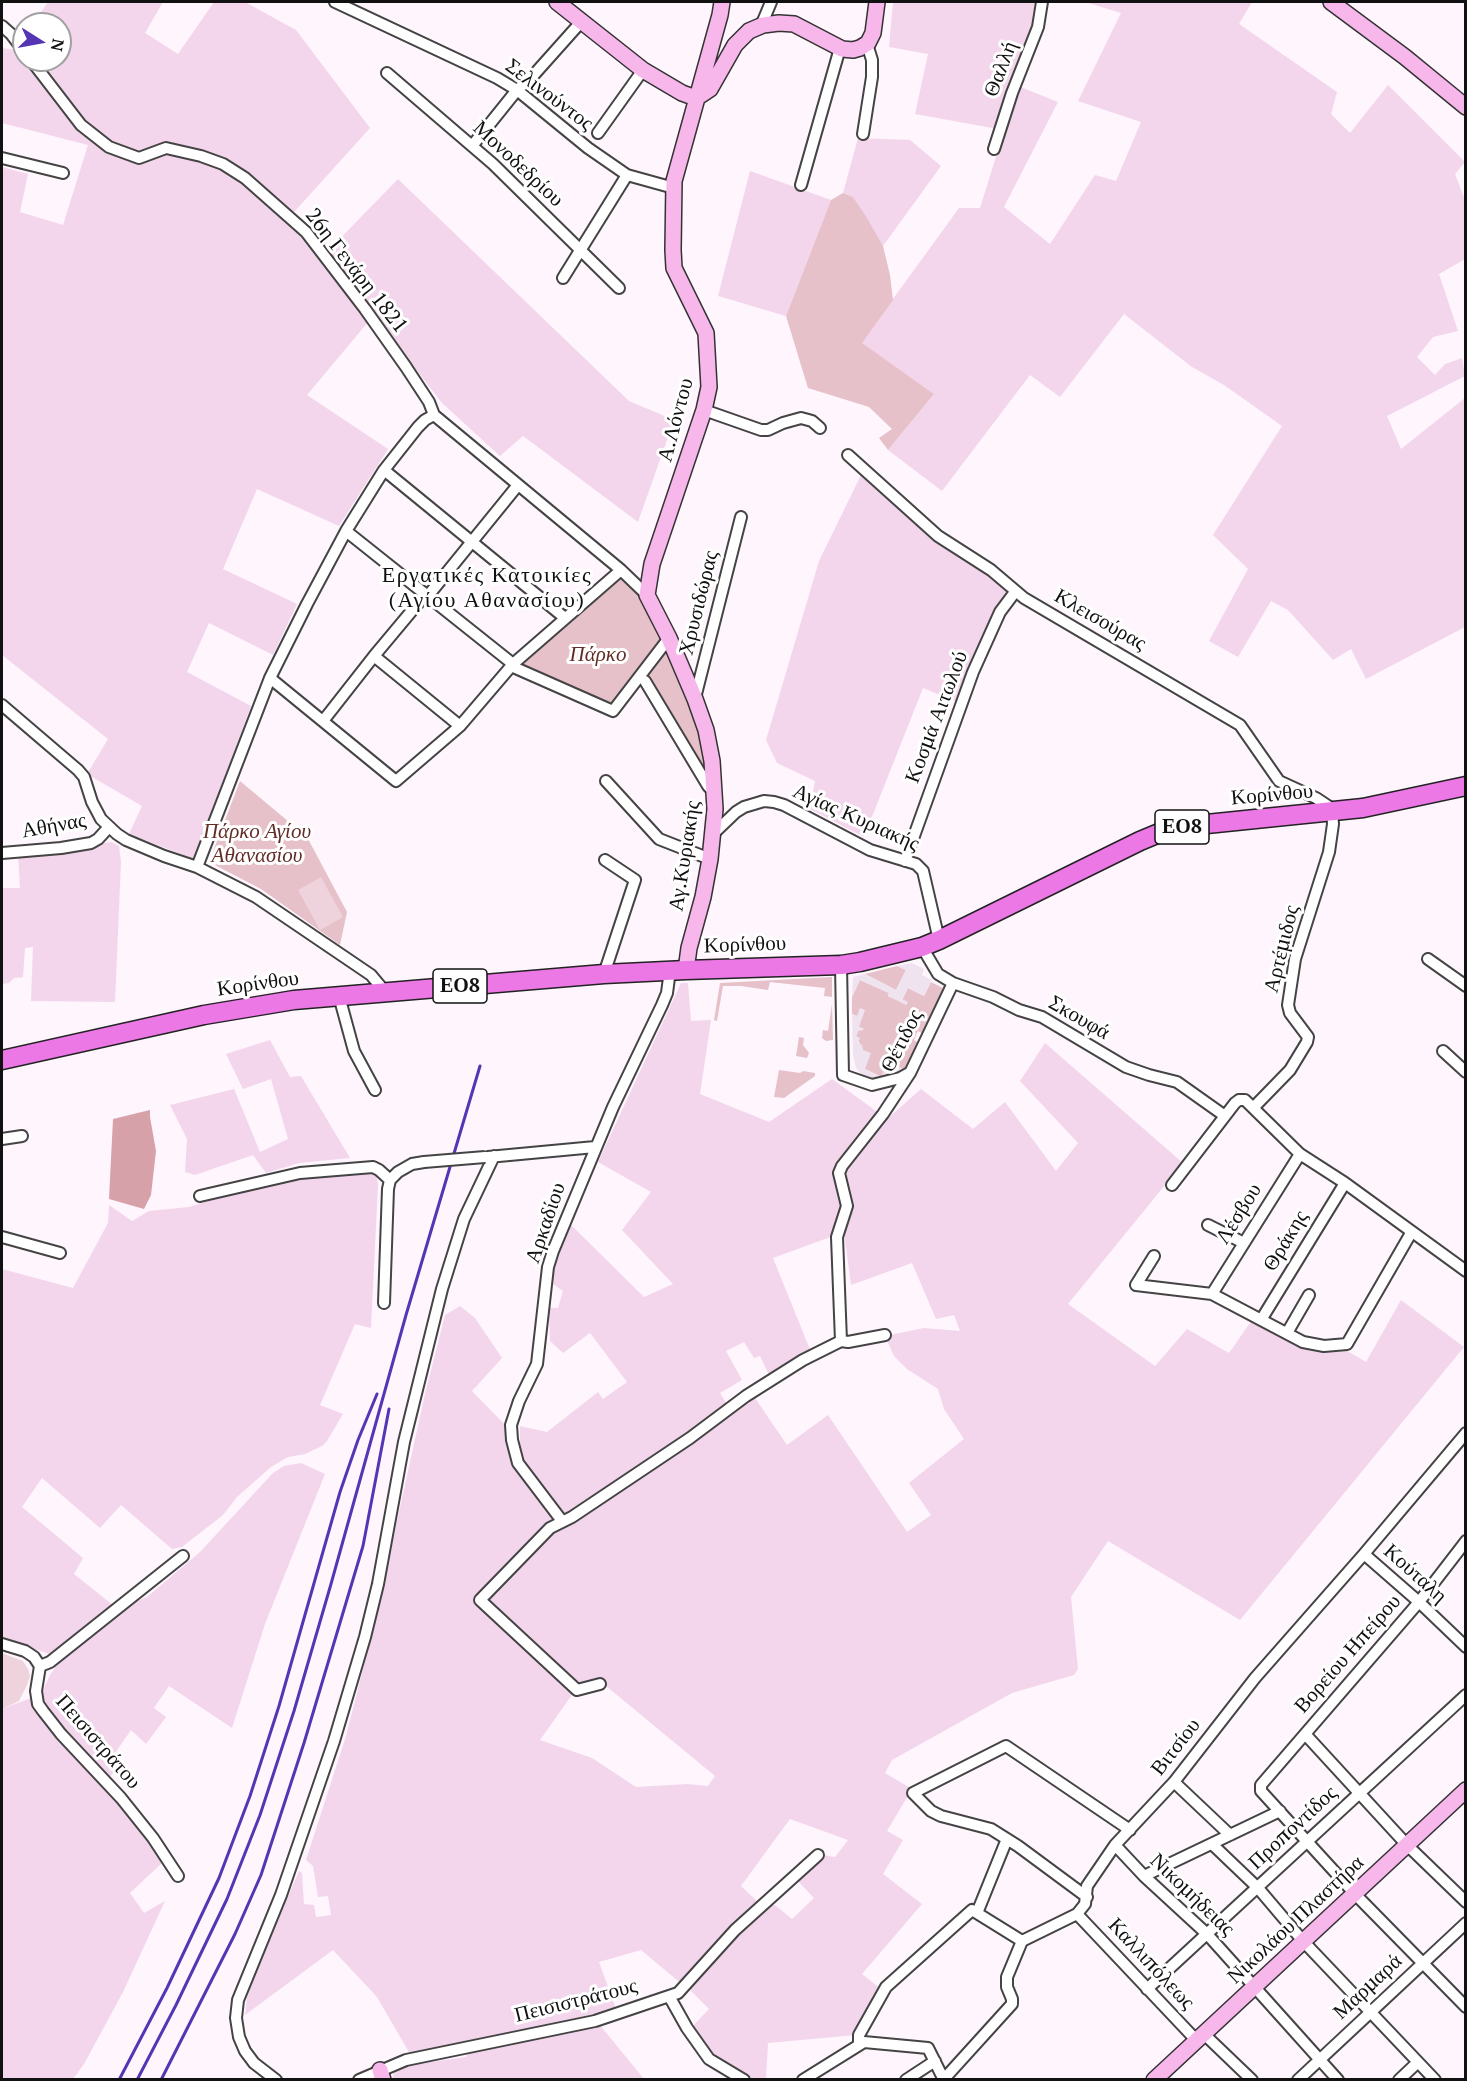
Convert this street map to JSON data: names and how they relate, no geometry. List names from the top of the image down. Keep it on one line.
{"streets":{"main road":["Α.Λόντου","Κορίνθου","ΕΟ8","Αγ.Κυριακής","Νικολάου Πλαστήρα"],"street":["Θαλλή","Σελινούντος","Μονοδεδρίου","26η Γενάρη 1821","Χρυσιδώρας","Κλεισούρας","Κοσμά Αιτωλού","Αγίας Κυριακής","Αθήνας","Αρτέμιδος","Σκουφά","Θέτιδος","Λέσβου","Αρκαδίου","Θράκης","Κούταλη","Βορείου Ηπείρου","Πεισιστράτου","Βιτσίου","Προποντίδος","Νικομήδειας","Καλλιπόλεως","Μαρμαρά","Πεισιστράτους"]},"crossings":[["Σελινούντος","Α.Λόντου"],["26η Γενάρη 1821","Α.Λόντου"],["26η Γενάρη 1821","Αγ.Κυριακής"],["Α.Λόντου","Αγ.Κυριακής"],["Χρυσιδώρας","Αγ.Κυριακής"],["Κλεισούρας","Κοσμά Αιτωλού"],["Κλεισούρας","Κορίνθου"],["Κλεισούρας","Αρτέμιδος"],["Κοσμά Αιτωλού","Αγίας Κυριακής"],["Κορίνθου","Αγίας Κυριακής"],["Κορίνθου","Αγ.Κυριακής"],["Κορίνθου","Αρτέμιδος"],["Κορίνθου","Σκουφά"],["Κορίνθου","Αρκαδίου"],["Αγίας Κυριακής","Αγ.Κυριακής"],["Αγίας Κυριακής","Σκουφά"],["Αγ.Κυριακής","Αρκαδίου"],["Σκουφά","Θέτιδος"],["Κούταλη","Βορείου Ηπείρου"],["Κούταλη","Βιτσίου"],["Βιτσίου","Νικομήδειας"],["Βιτσίου","Καλλιπόλεως"],["Προποντίδος","Νικομήδειας"],["Προποντίδος","Καλλιπόλεως"],["Νικομήδειας","Νικολάου Πλαστήρα"],["Νικομήδειας","Μαρμαρά"],["Νικολάου Πλαστήρα","Καλλιπόλεως"]],"districts":["Εργατικές Κατοικίες (Αγίου Αθανασίου)"],"parks":["Πάρκο","Πάρκο Αγίου Αθανασίου"],"north":"right"}
